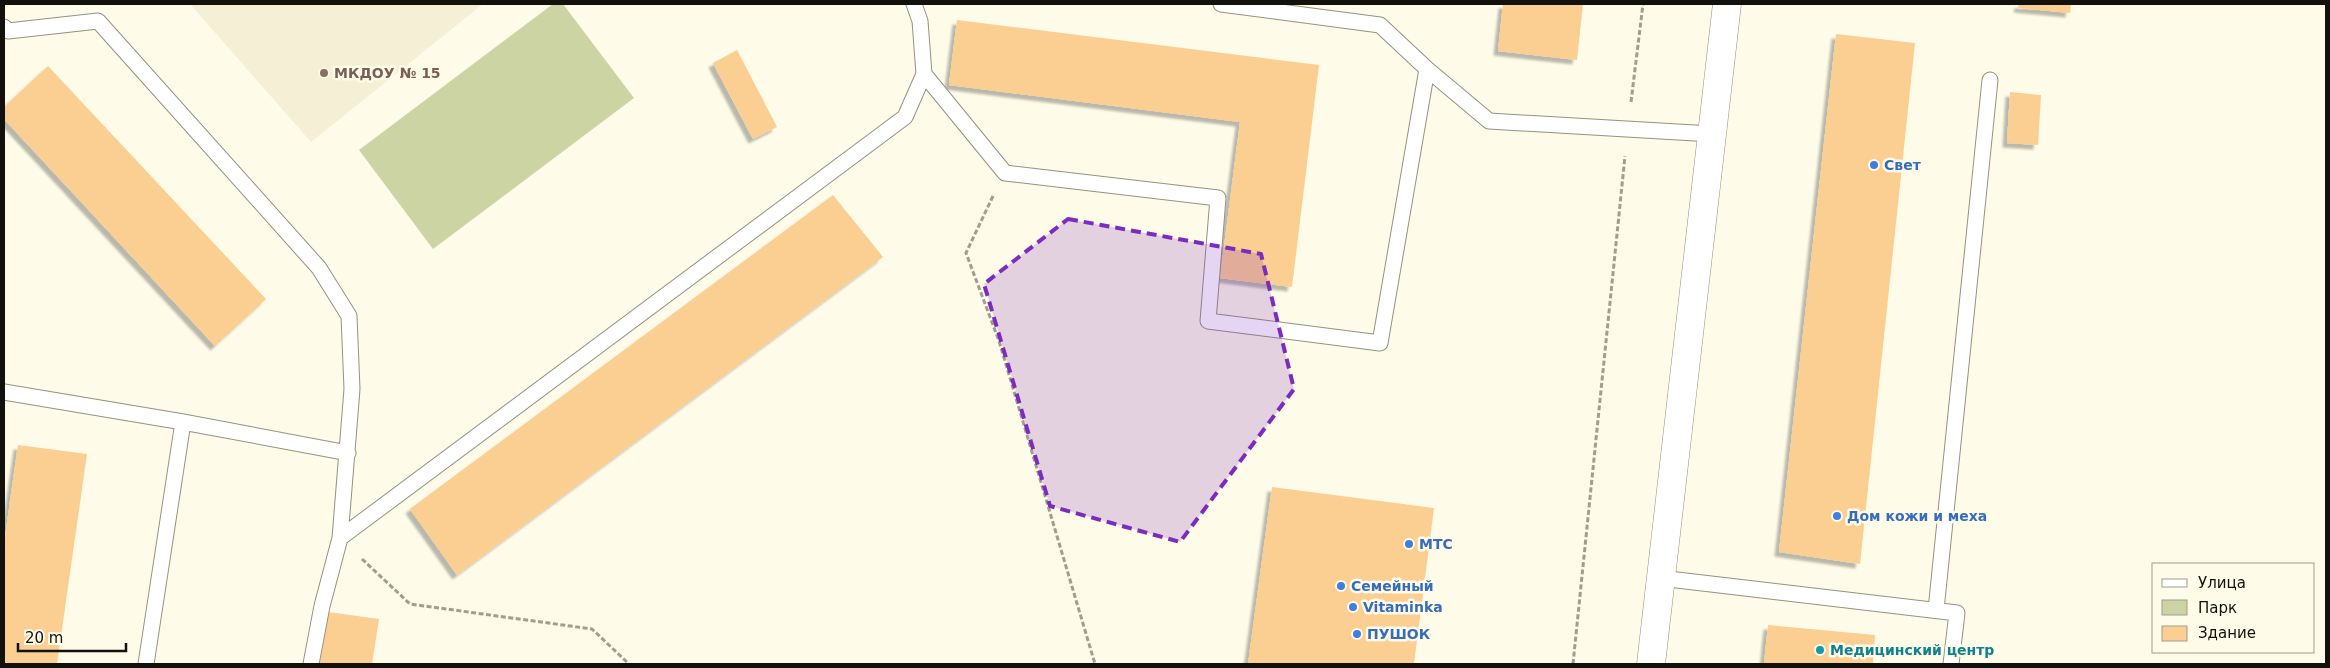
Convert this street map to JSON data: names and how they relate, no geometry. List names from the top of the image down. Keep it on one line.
{"places":["МКДОУ № 15","Свет","Дом кожи и меха","МТС","Семейный","Vitaminka","ПУШОК","Медицинский центр"],"legend":["Улица","Парк","Здание"],"scale_bar":"20 m"}
